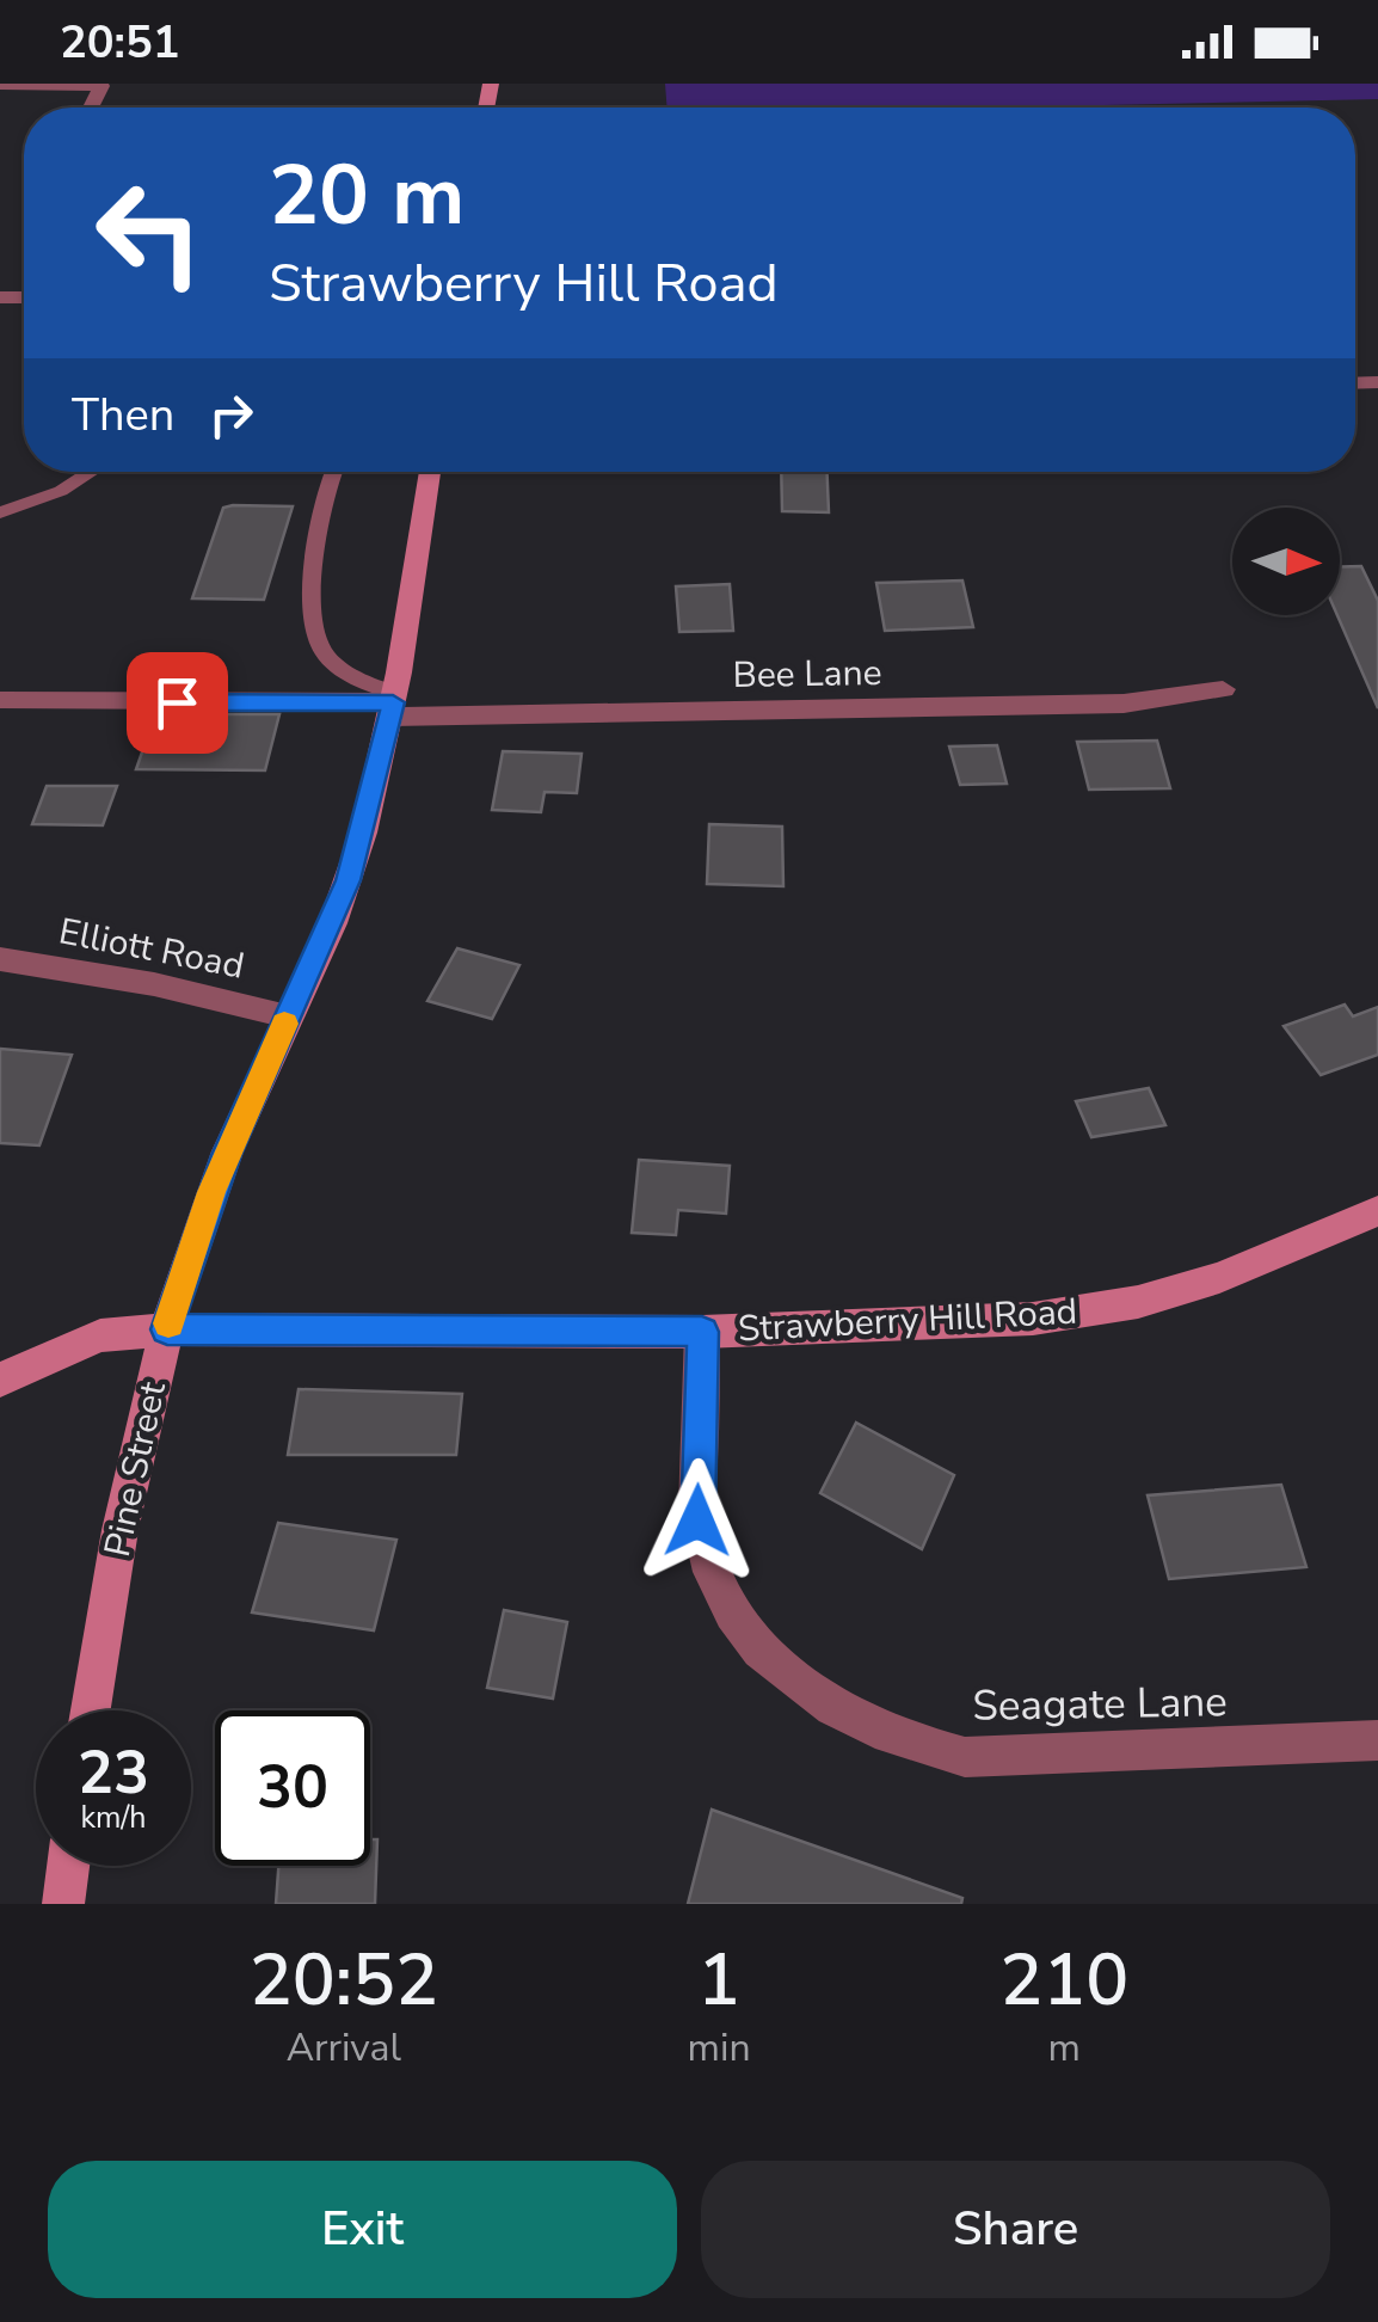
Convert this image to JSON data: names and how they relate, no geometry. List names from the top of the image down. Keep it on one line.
{"streets":{"main road":["Strawberry Hill Road","Pine Street"],"street":["Bee Lane","Elliott Road","Seagate Lane"]},"crossings":[["Bee Lane","Pine Street"],["Elliott Road","Pine Street"],["Strawberry Hill Road","Pine Street"],["Strawberry Hill Road","Seagate Lane"]],"north":"right","page":{"status":"20:51","turn":["20 m","Strawberry Hill Road"],"then":"Then","speed":"23 km/h","limit":"30","eta":["20:52","Arrival","1","min","210","m"],"buttons":["Exit","Share"]}}
